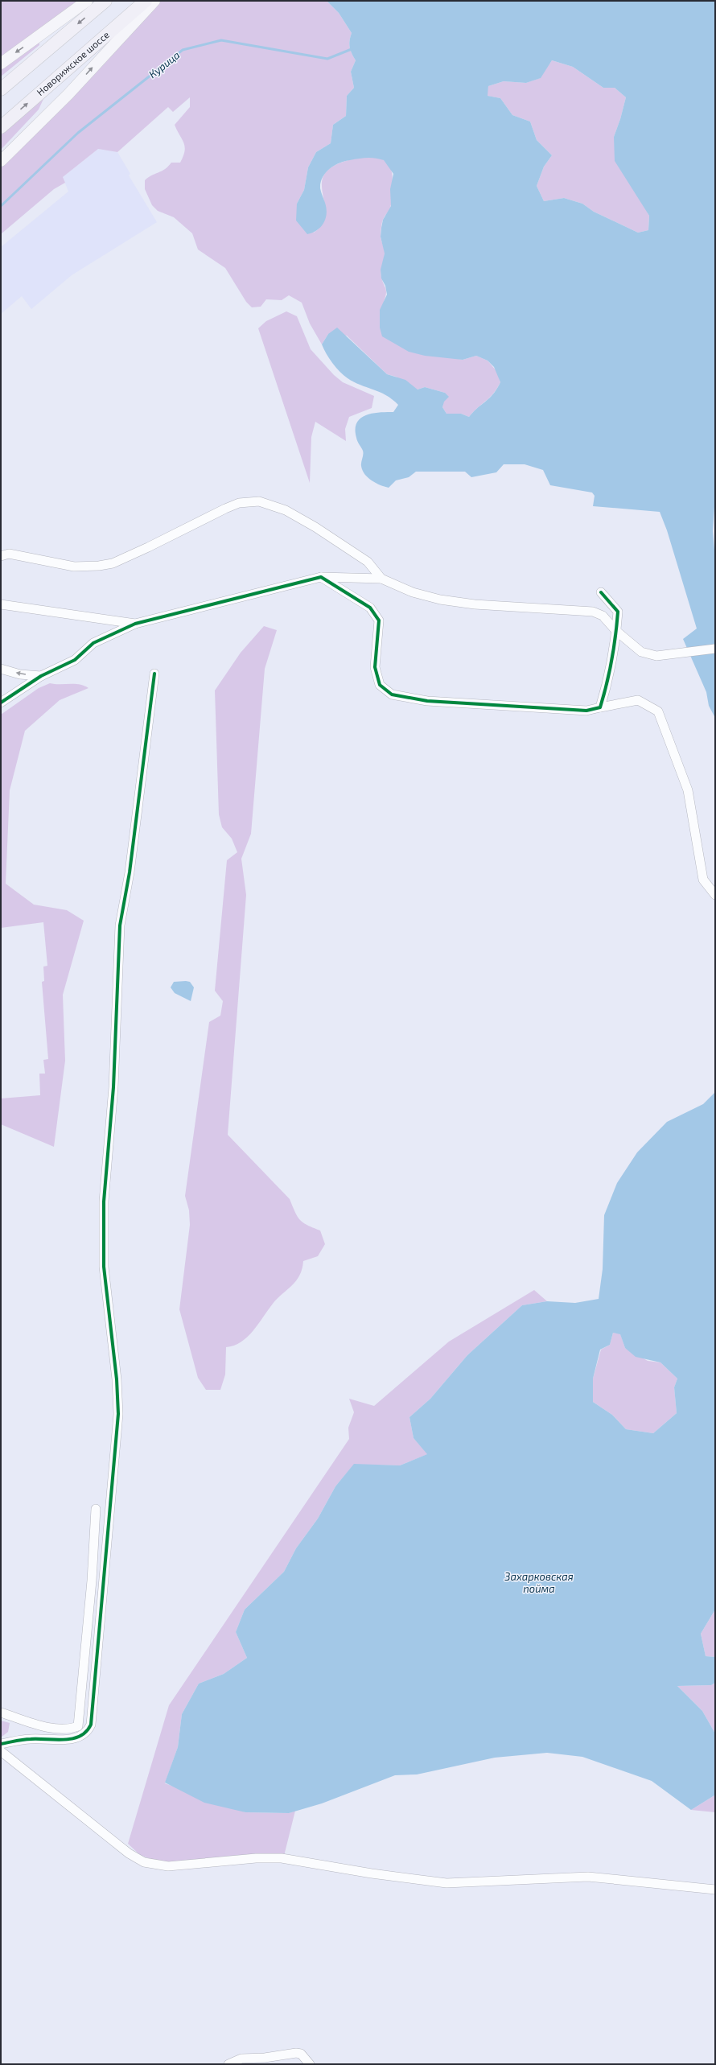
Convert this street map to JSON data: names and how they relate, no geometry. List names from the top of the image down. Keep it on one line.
{"streets":{"highway":["Новорижское шоссе"]},"water":["Курица","Захарковская пойма"]}
